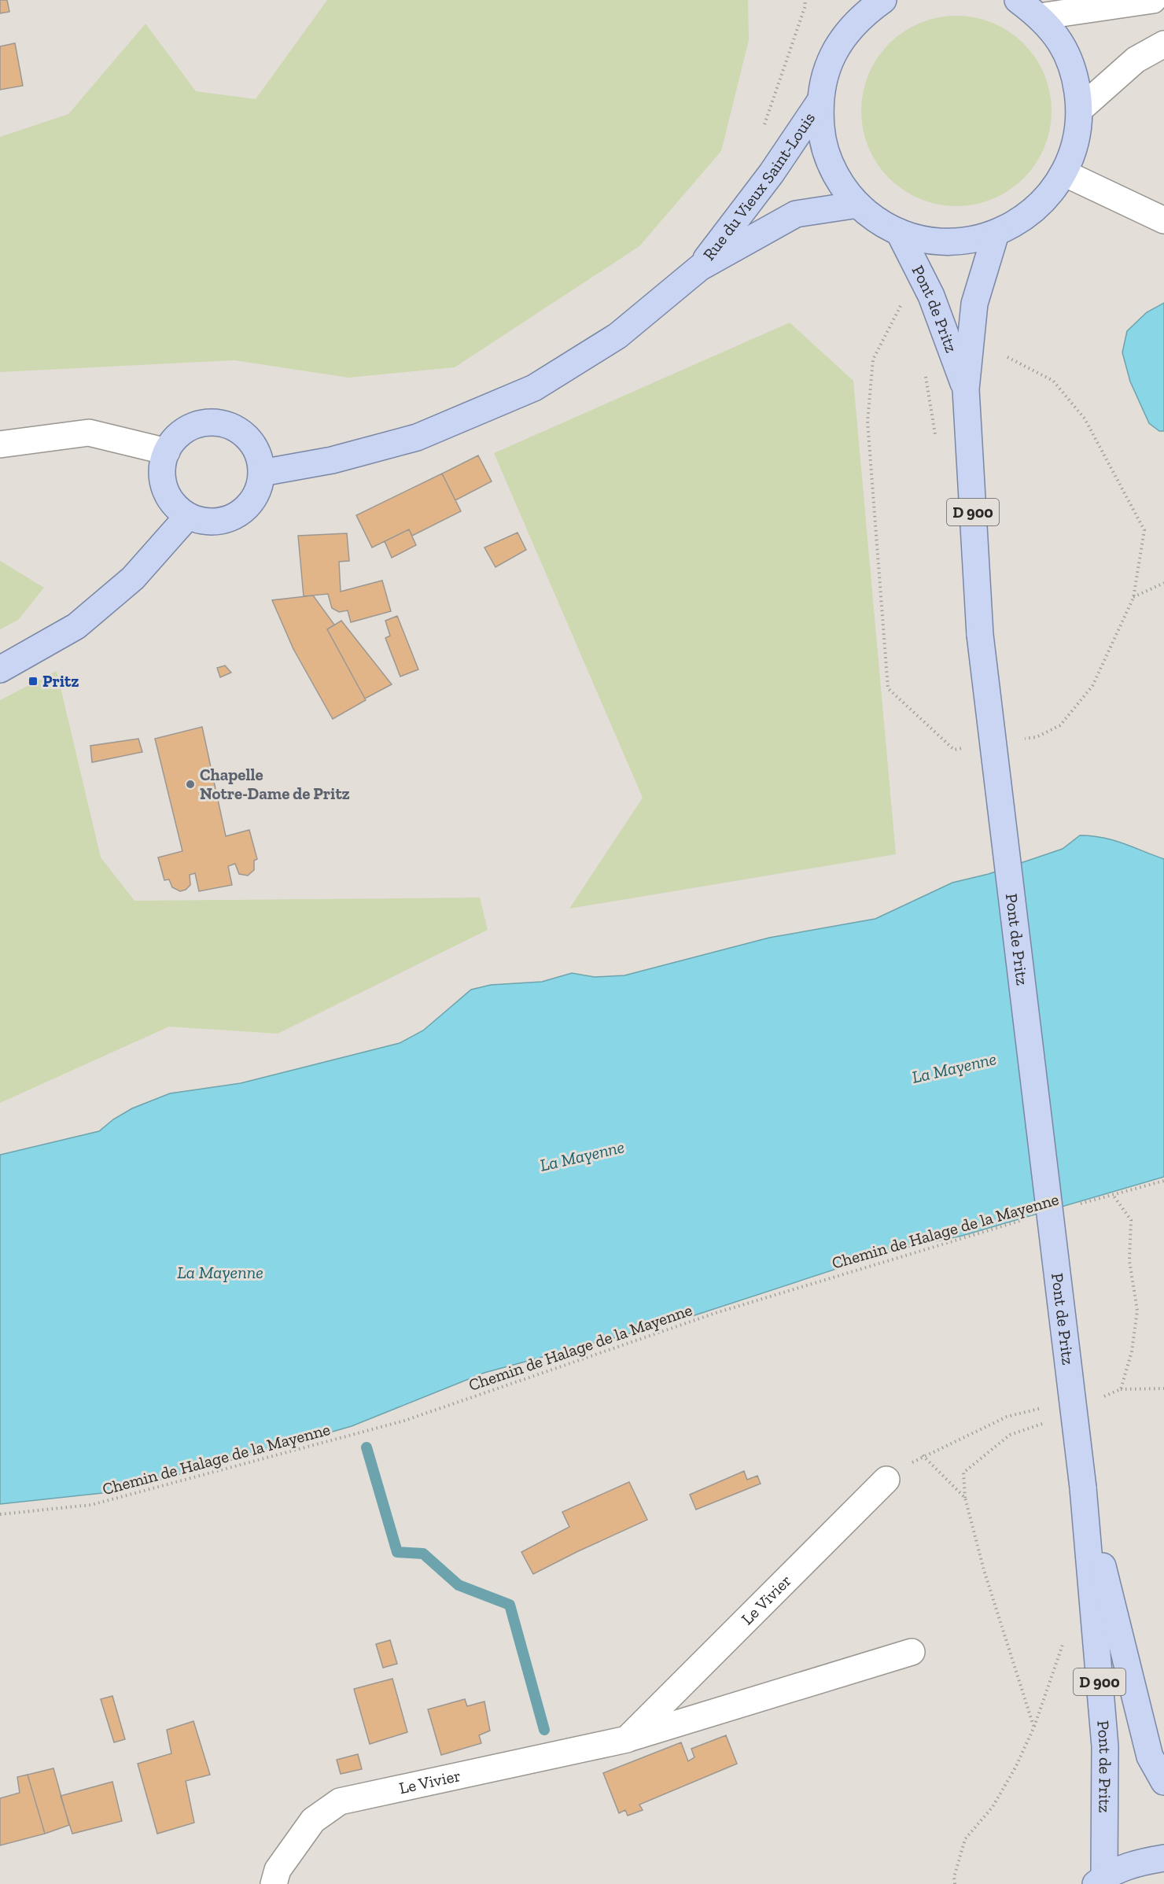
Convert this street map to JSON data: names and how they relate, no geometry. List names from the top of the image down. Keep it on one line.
{"streets":{"main road":["Rue du Vieux Saint-Louis","Pont de Pritz","D 900"],"street":["Le Vivier"],"path":["Chemin de Halage de la Mayenne"]},"water":["La Mayenne"],"places":{"transit":["Pritz"],"other":["Chapelle Notre-Dame de Pritz"]}}
